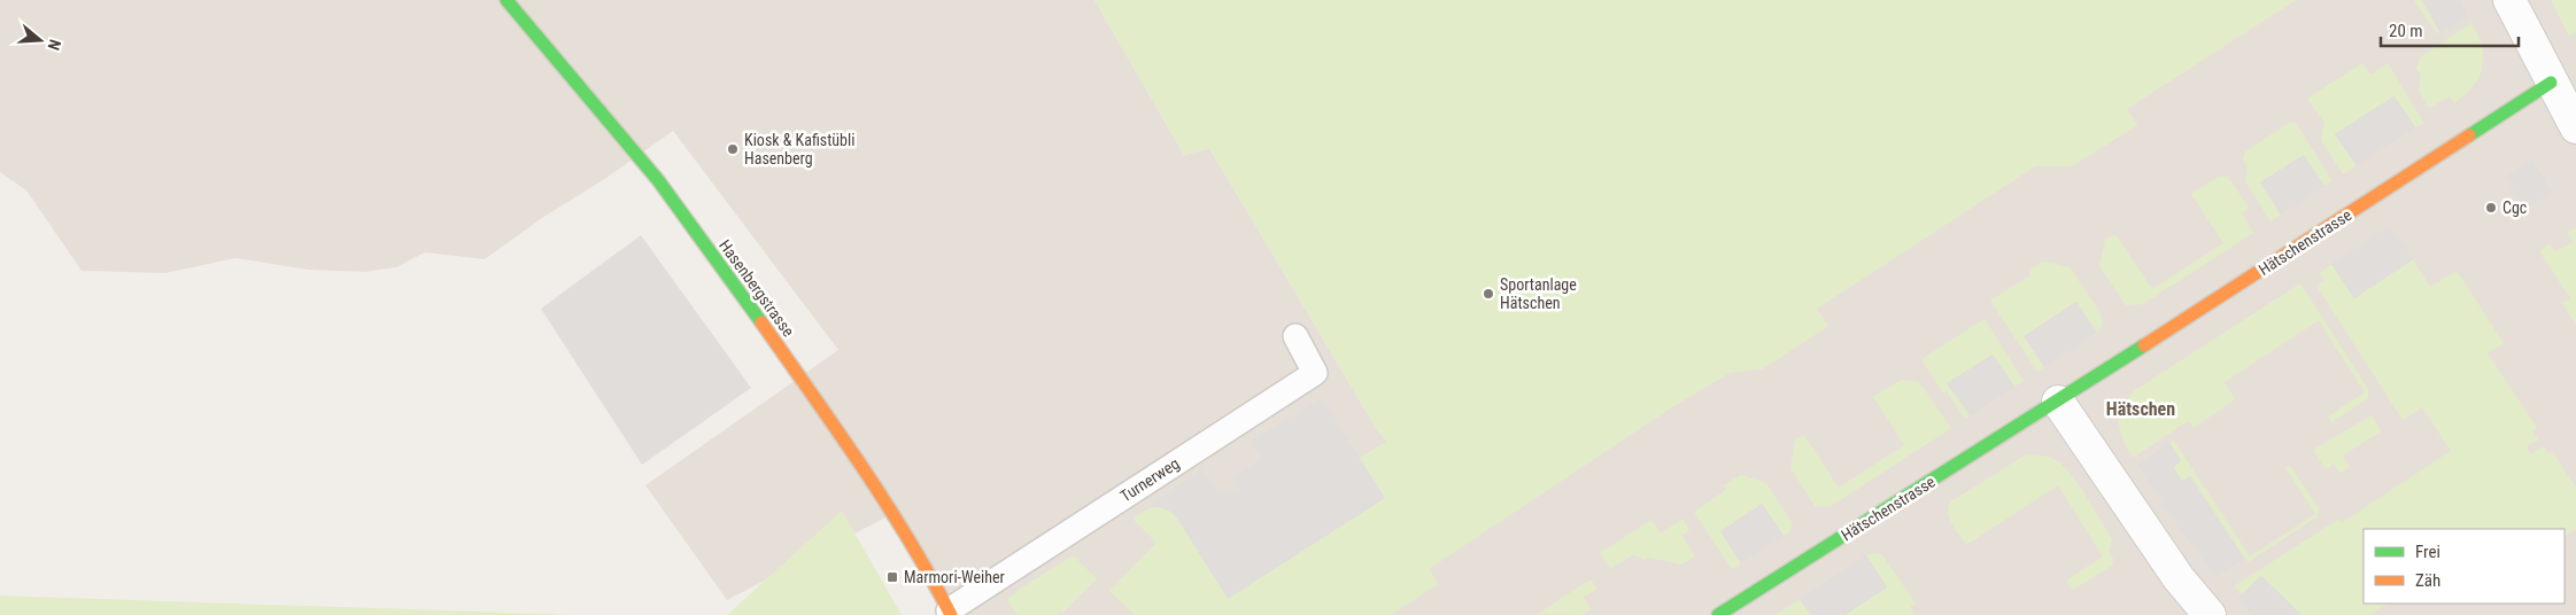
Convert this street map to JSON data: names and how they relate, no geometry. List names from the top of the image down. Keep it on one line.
{"streets":{"street":["Hätschenstrasse","Hasenbergstrasse"],"lane":["Turnerweg"]},"crossings":[["Hasenbergstrasse","Turnerweg"]],"districts":["Hätschen"],"places":{"other":["Kiosk & Kafistübli Hasenberg","Cgc","Sportanlage Hätschen"],"transit":["Marmori-Weiher"]},"legend":["Frei","Zäh"],"scale_bar":"20 m","north":"right"}
